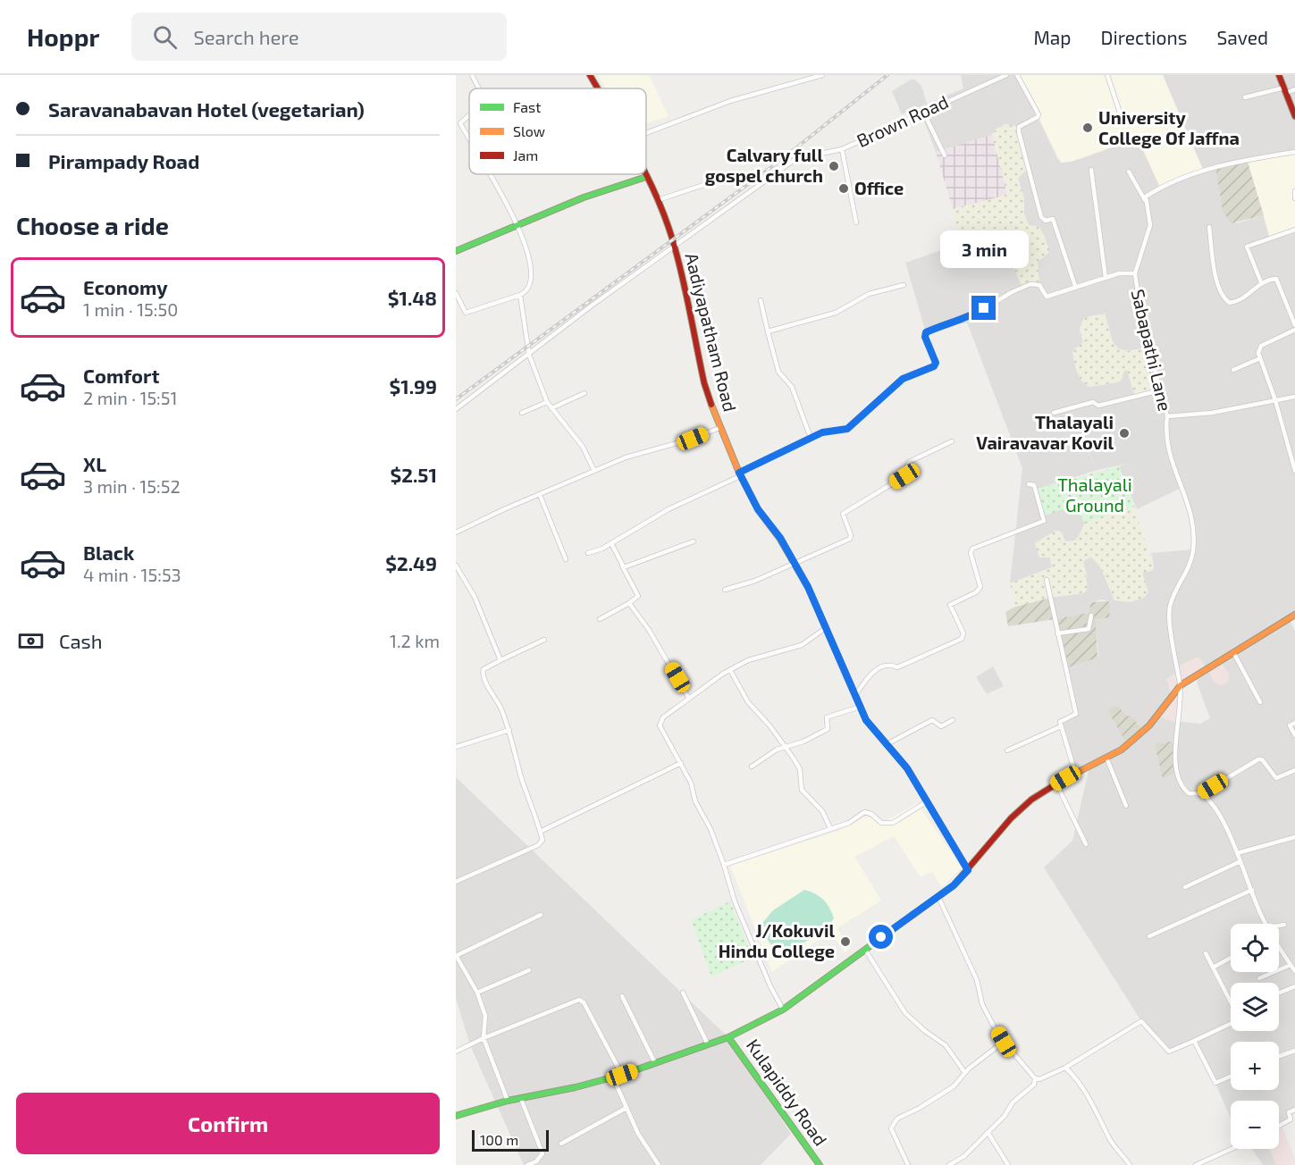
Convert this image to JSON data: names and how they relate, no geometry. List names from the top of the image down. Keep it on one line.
{"streets":{"main road":["Aadiyapatham Road","Kulapiddy Road"],"street":["Brown Road","Sabapathi Lane"]},"crossings":[["Brown Road","Aadiyapatham Road"]],"parks":["Thalayali Ground"],"places":["University College Of Jaffna","Calvary full gospel church","Office","Thalayali Vairavavar Kovil","J/Kokuvil Hindu College"],"legend":["Fast","Slow","Jam"],"scale_bar":"100 m","page":{"header":"Hoppr","search":"Search here","nav":["Map","Directions","Saved"],"banner":["Saravanabavan Hotel (vegetarian)","Pirampady Road"],"heading":"Choose a ride","bubble":"3 min","list":[{"name":"Economy","note":"1 min · 15:50","value":"$1.48"},{"name":"Comfort","note":"2 min · 15:51","value":"$1.99"},{"name":"XL","note":"3 min · 15:52","value":"$2.51"},{"name":"Black","note":"4 min · 15:53","value":"$2.49"}],"pay":["Cash","1.2 km"],"map_buttons":["+","−"],"buttons":"Confirm","scale":"100 m"}}
